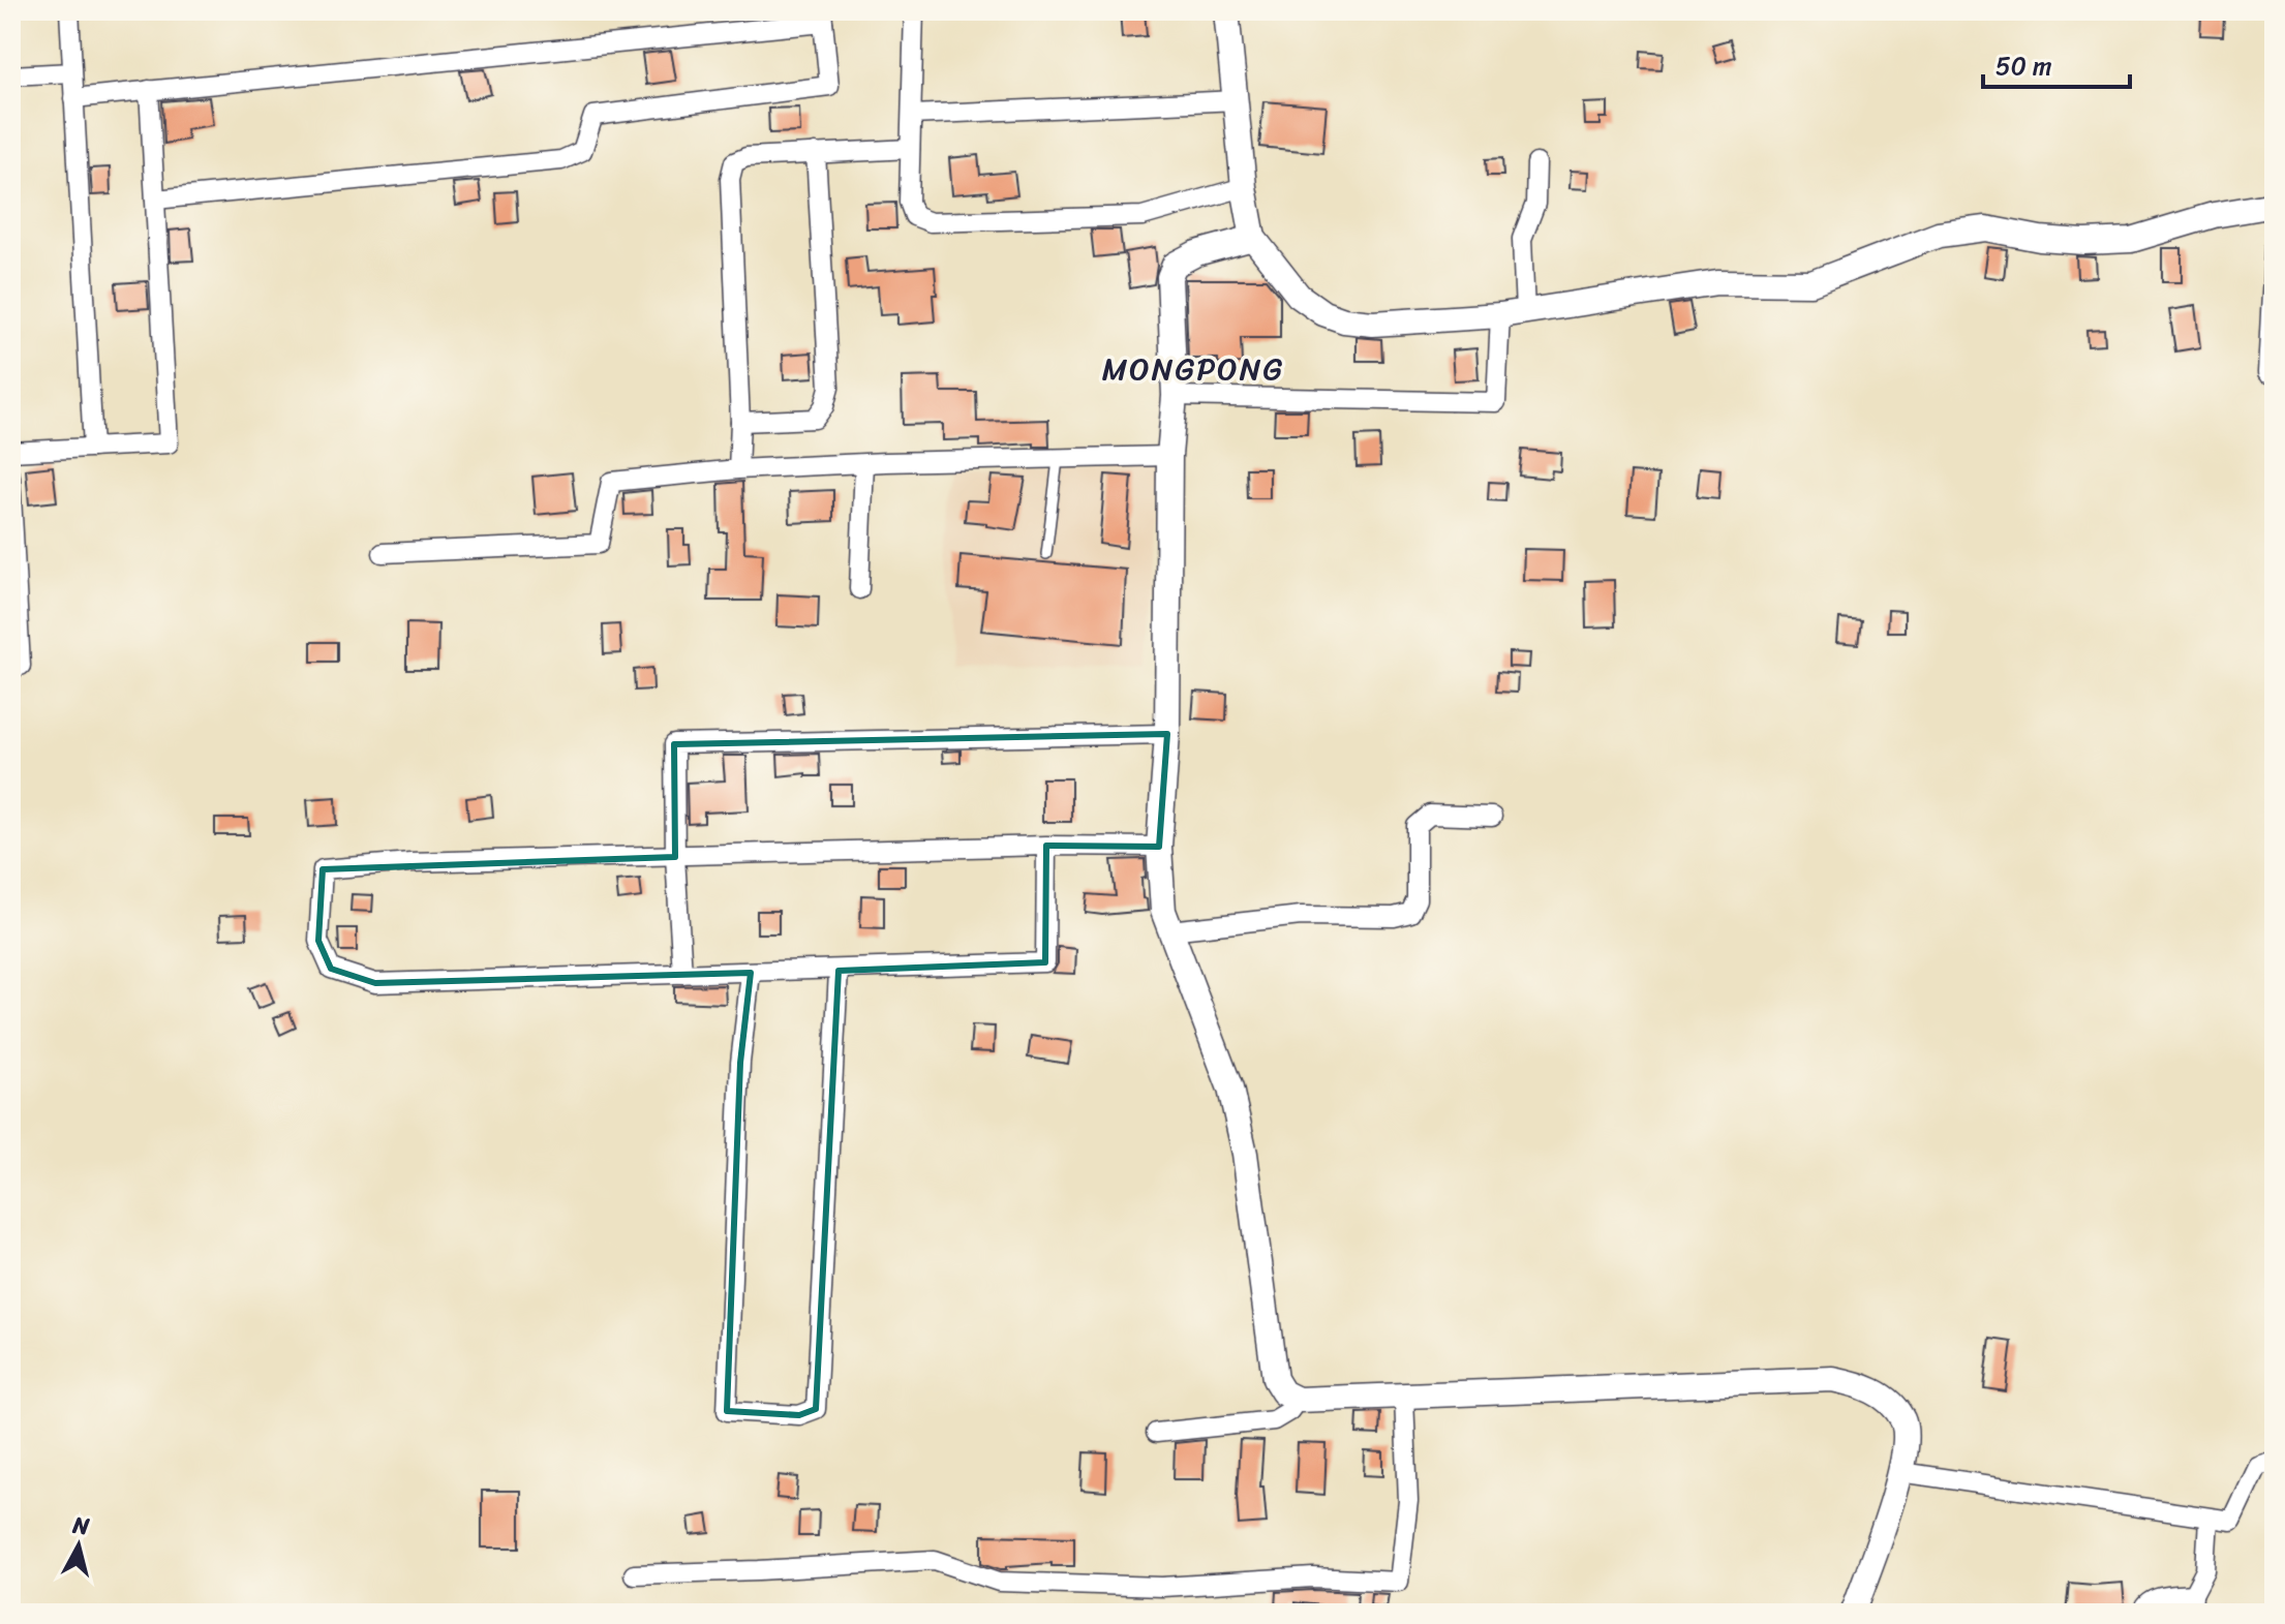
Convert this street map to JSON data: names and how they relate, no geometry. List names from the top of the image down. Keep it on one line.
{"districts":["MONGPONG"],"scale_bar":"50 m","north":"top"}
